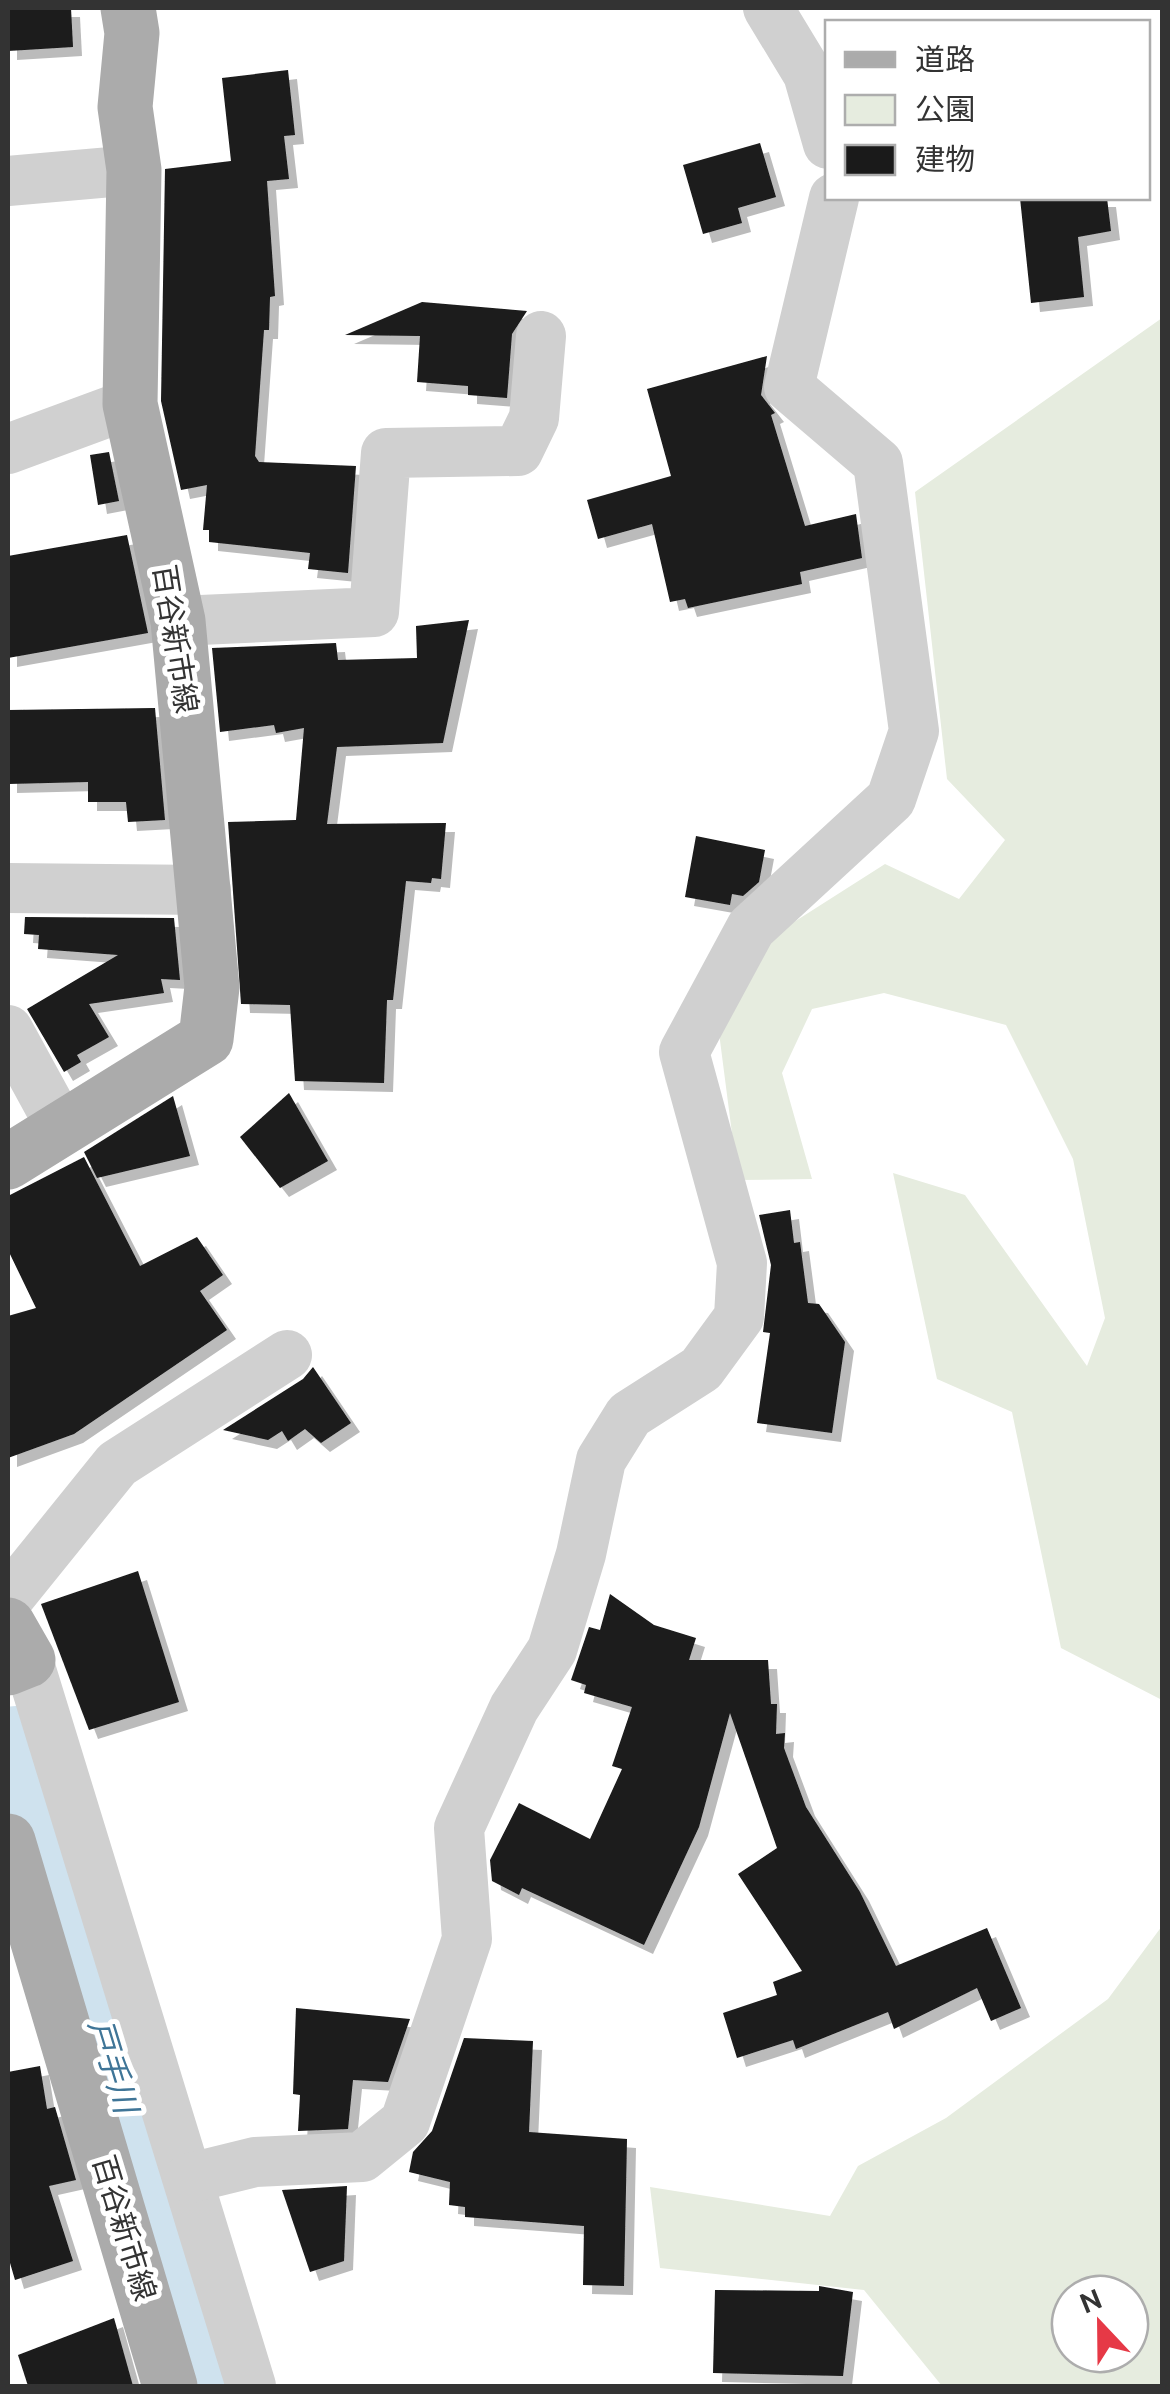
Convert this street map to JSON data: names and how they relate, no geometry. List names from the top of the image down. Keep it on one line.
{"streets":{"main road":["百谷新市線"]},"water":["戸手川"],"legend":["道路","公園","建物"],"north":"top"}
